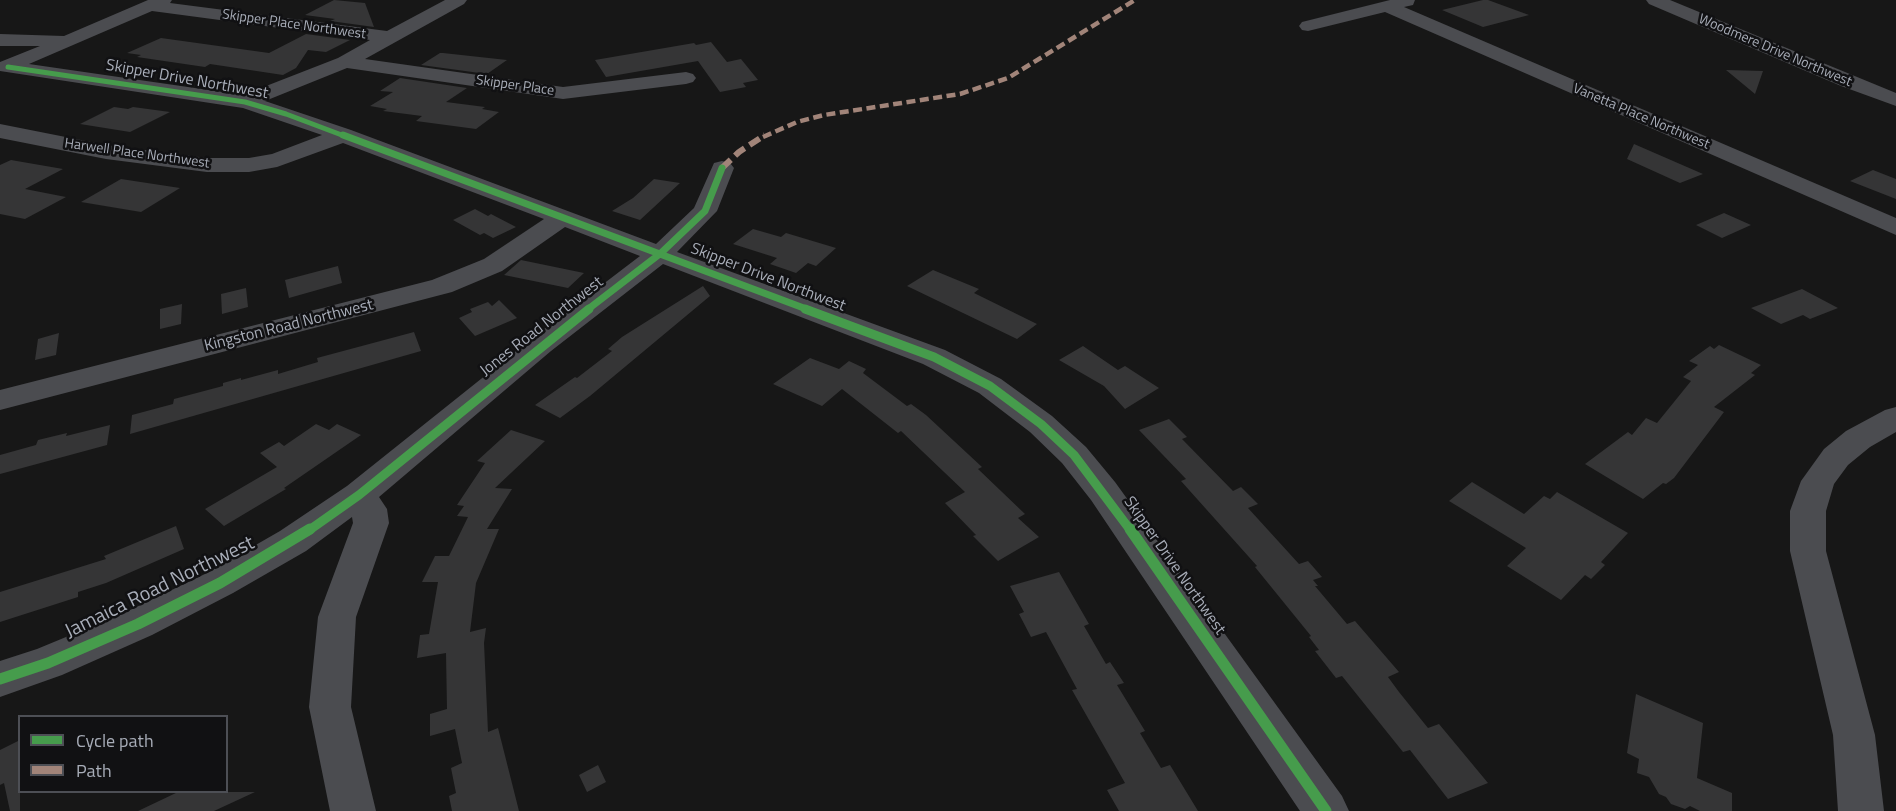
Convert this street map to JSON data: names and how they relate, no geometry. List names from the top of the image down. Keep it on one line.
{"streets":{"street":["Skipper Place Northwest","Woodmere Drive Northwest","Skipper Drive Northwest","Skipper Place","Vanetta Place Northwest","Harwell Place Northwest","Kingston Road Northwest","Jones Road Northwest","Jamaica Road Northwest"]},"crossings":[["Skipper Place Northwest","Skipper Drive Northwest"],["Skipper Place Northwest","Skipper Place"],["Skipper Drive Northwest","Harwell Place Northwest"],["Skipper Drive Northwest","Kingston Road Northwest"],["Skipper Drive Northwest","Jones Road Northwest"],["Jones Road Northwest","Jamaica Road Northwest"]],"legend":["Cycle path","Path"]}
